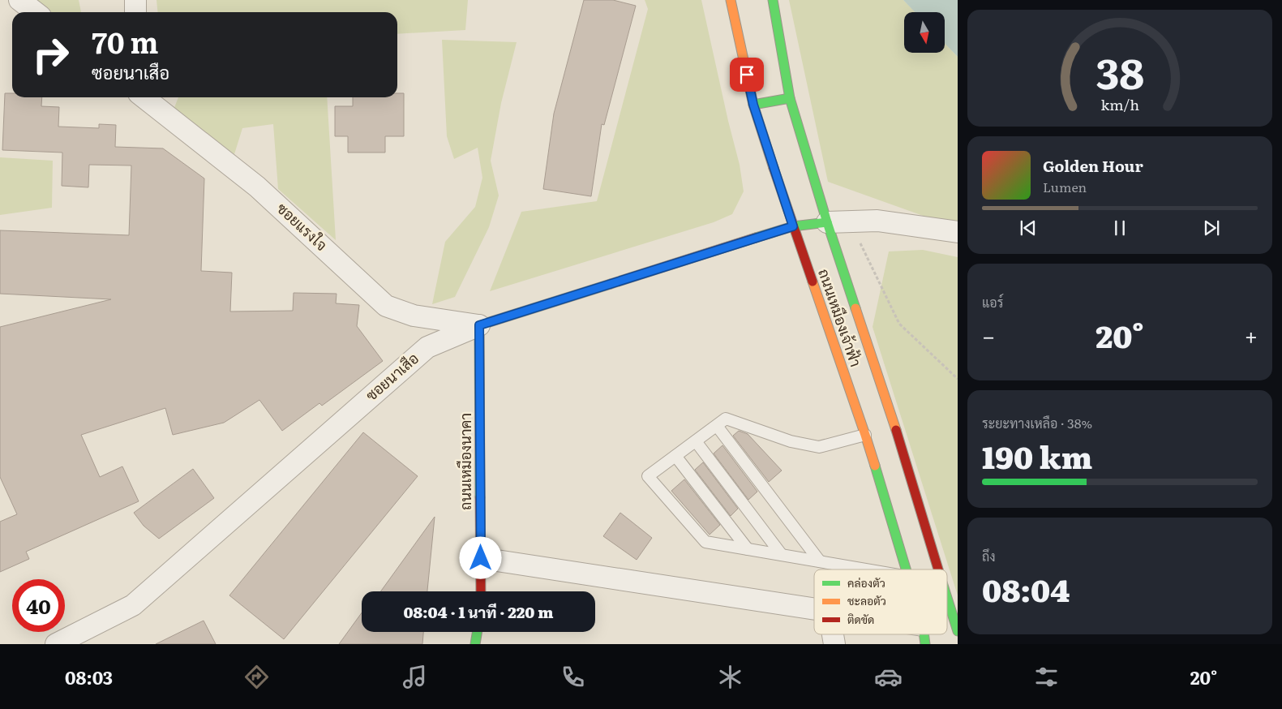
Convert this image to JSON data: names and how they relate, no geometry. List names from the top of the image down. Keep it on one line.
{"streets":{"street":["ซอยแรงใจ","ถนนเหมืองเจ้าฟ้า","ซอยนาเสือ","ถนนเหมืองนาคา"]},"crossings":[["ซอยแรงใจ","ซอยนาเสือ"],["ซอยแรงใจ","ถนนเหมืองนาคา"],["ถนนเหมืองเจ้าฟ้า","ซอยนาเสือ"],["ซอยนาเสือ","ถนนเหมืองนาคา"]],"legend":["คล่องตัว","ชะลอตัว","ติดขัด"],"north":"bottom","page":{"turn":["70 m","ซอยนาเสือ"],"song":["Golden Hour","Lumen"],"tile":["แอร์",["ระยะทางเหลือ · 38%","190 km"],["ถึง","08:04"]],"heat":["−","20°","+"],"limit":"40","trip":"08:04 · 1 นาที · 220 m","tabs":["08:03","20°"],"gauge":["38","km/h"]}}
